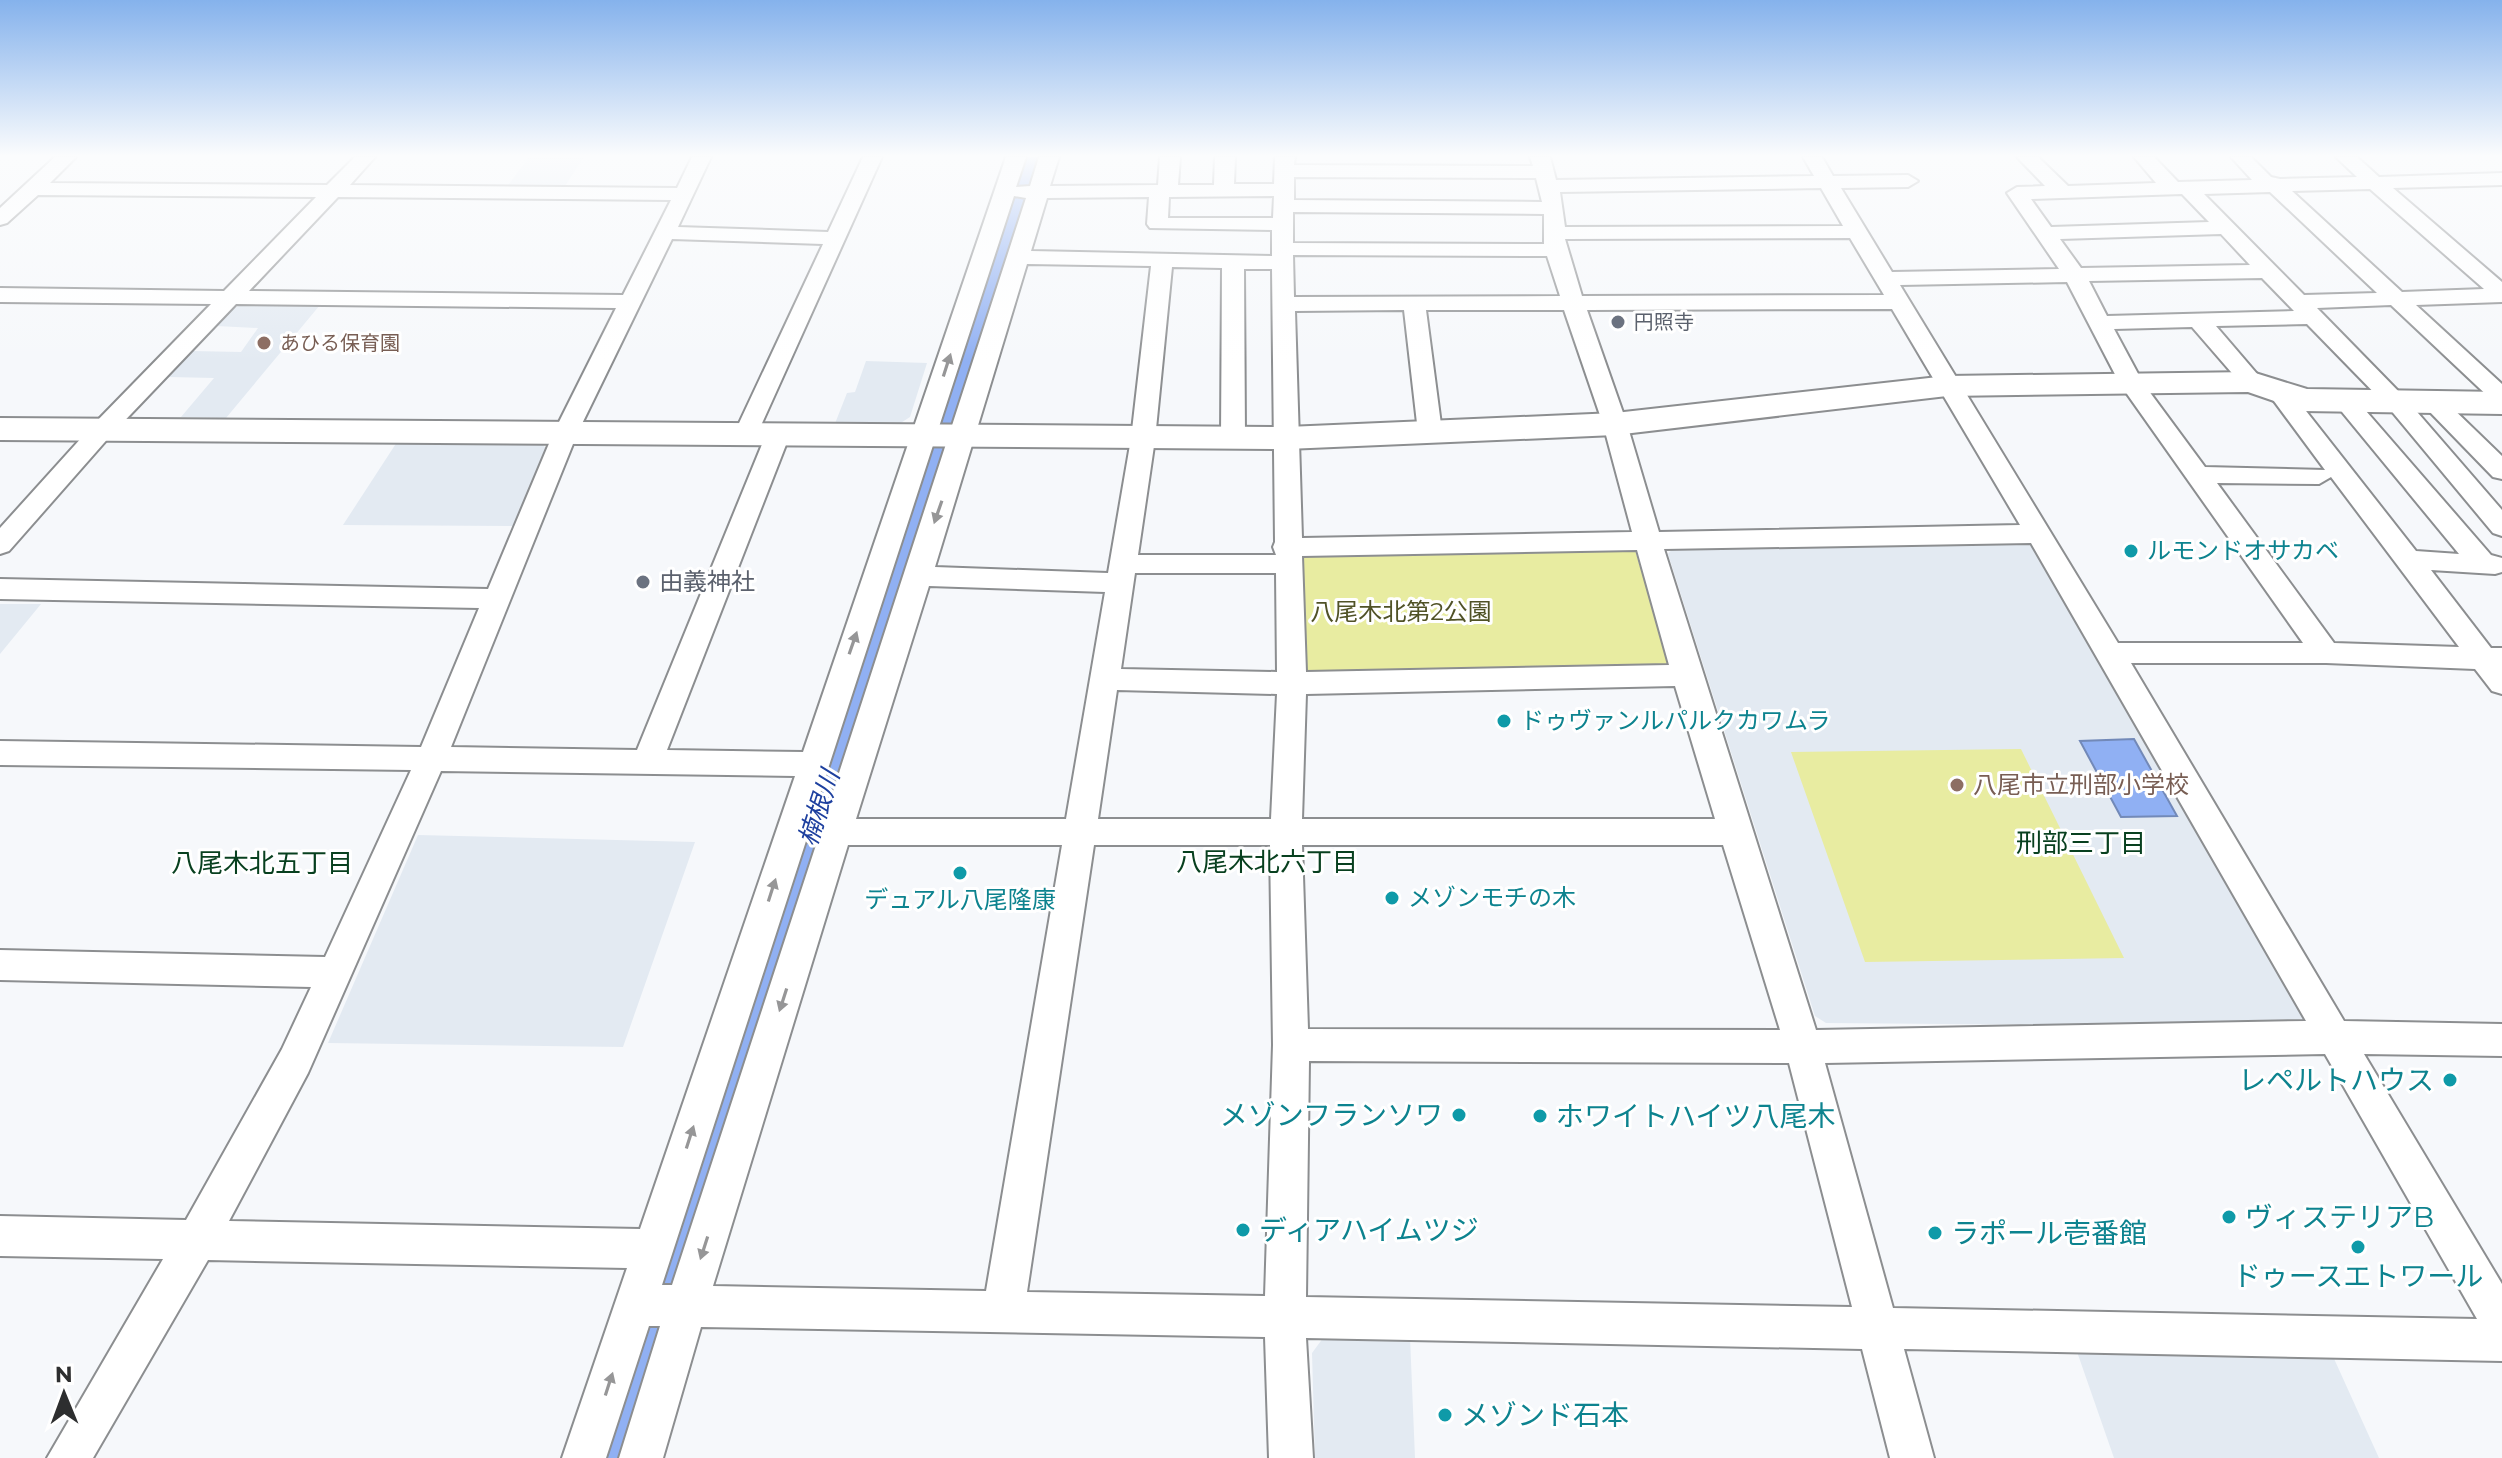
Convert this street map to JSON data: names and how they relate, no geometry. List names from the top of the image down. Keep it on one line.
{"districts":["刑部三丁目","八尾木北六丁目","八尾木北五丁目"],"water":["楠根川"],"parks":["八尾木北第2公園"],"places":["円照寺","あひる保育園","ルモンドオサカベ","由義神社","ドゥヴァンルパルクカワムラ","八尾市立刑部小学校","デュアル八尾隆康","メゾンモチの木","レペルトハウス","メゾンフランソワ","ホワイトハイツ八尾木","ヴィステリアB","ディアハイムツジ","ラポール壱番館","ドゥースエトワール","メゾンド石本"],"north":"top"}
